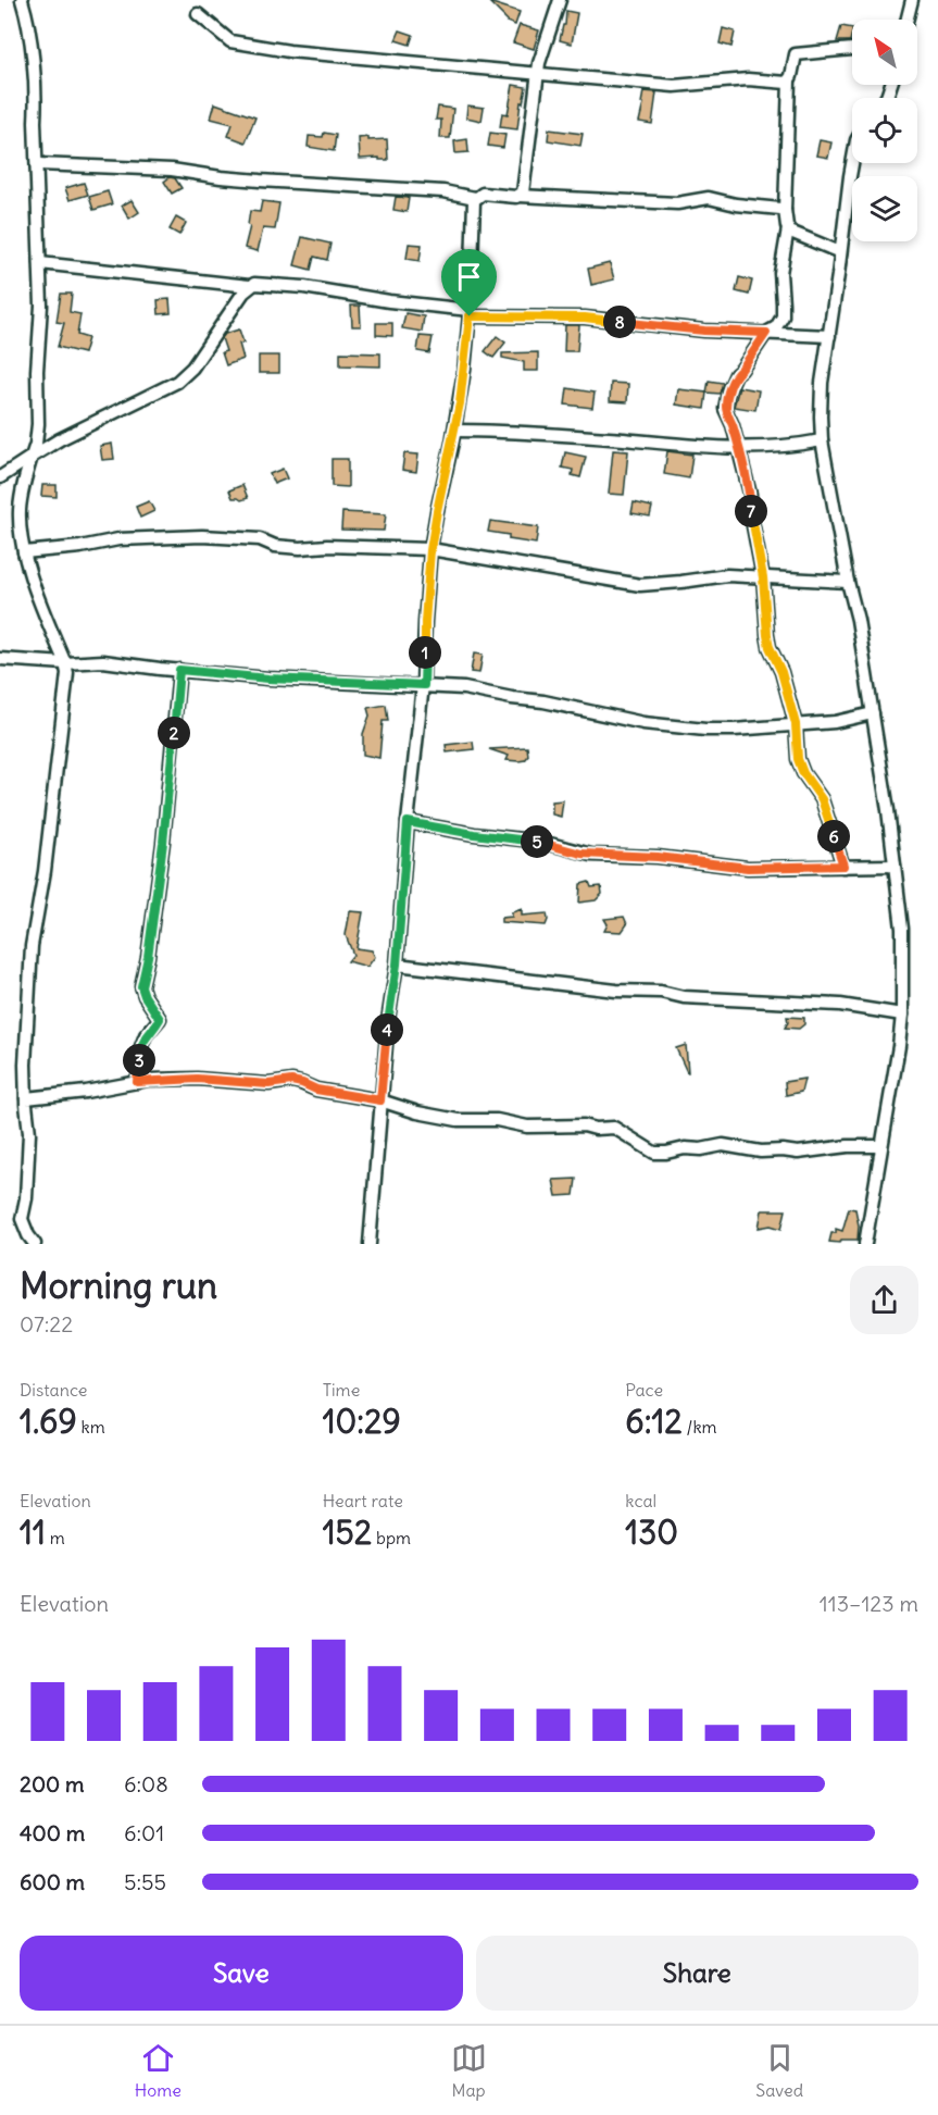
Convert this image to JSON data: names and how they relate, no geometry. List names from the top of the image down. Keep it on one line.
{"north":"top left","page":{"pins":["8","7","1","2","6","5","4","3"],"heading":["Morning run","07:22"],"stats":[["Distance","1.69 km"],["Time","10:29"],["Pace","6:12 /km"],["Elevation","11 m"],["Heart rate","152 bpm"],["kcal","130"]],"chart":["Elevation","113–123 m"],"list":[{"name":"200 m","note":"6:08"},{"name":"400 m","note":"6:01"},{"name":"600 m","note":"5:55"}],"buttons":["Save","Share"],"tabs":["Home","Map","Saved"]}}
